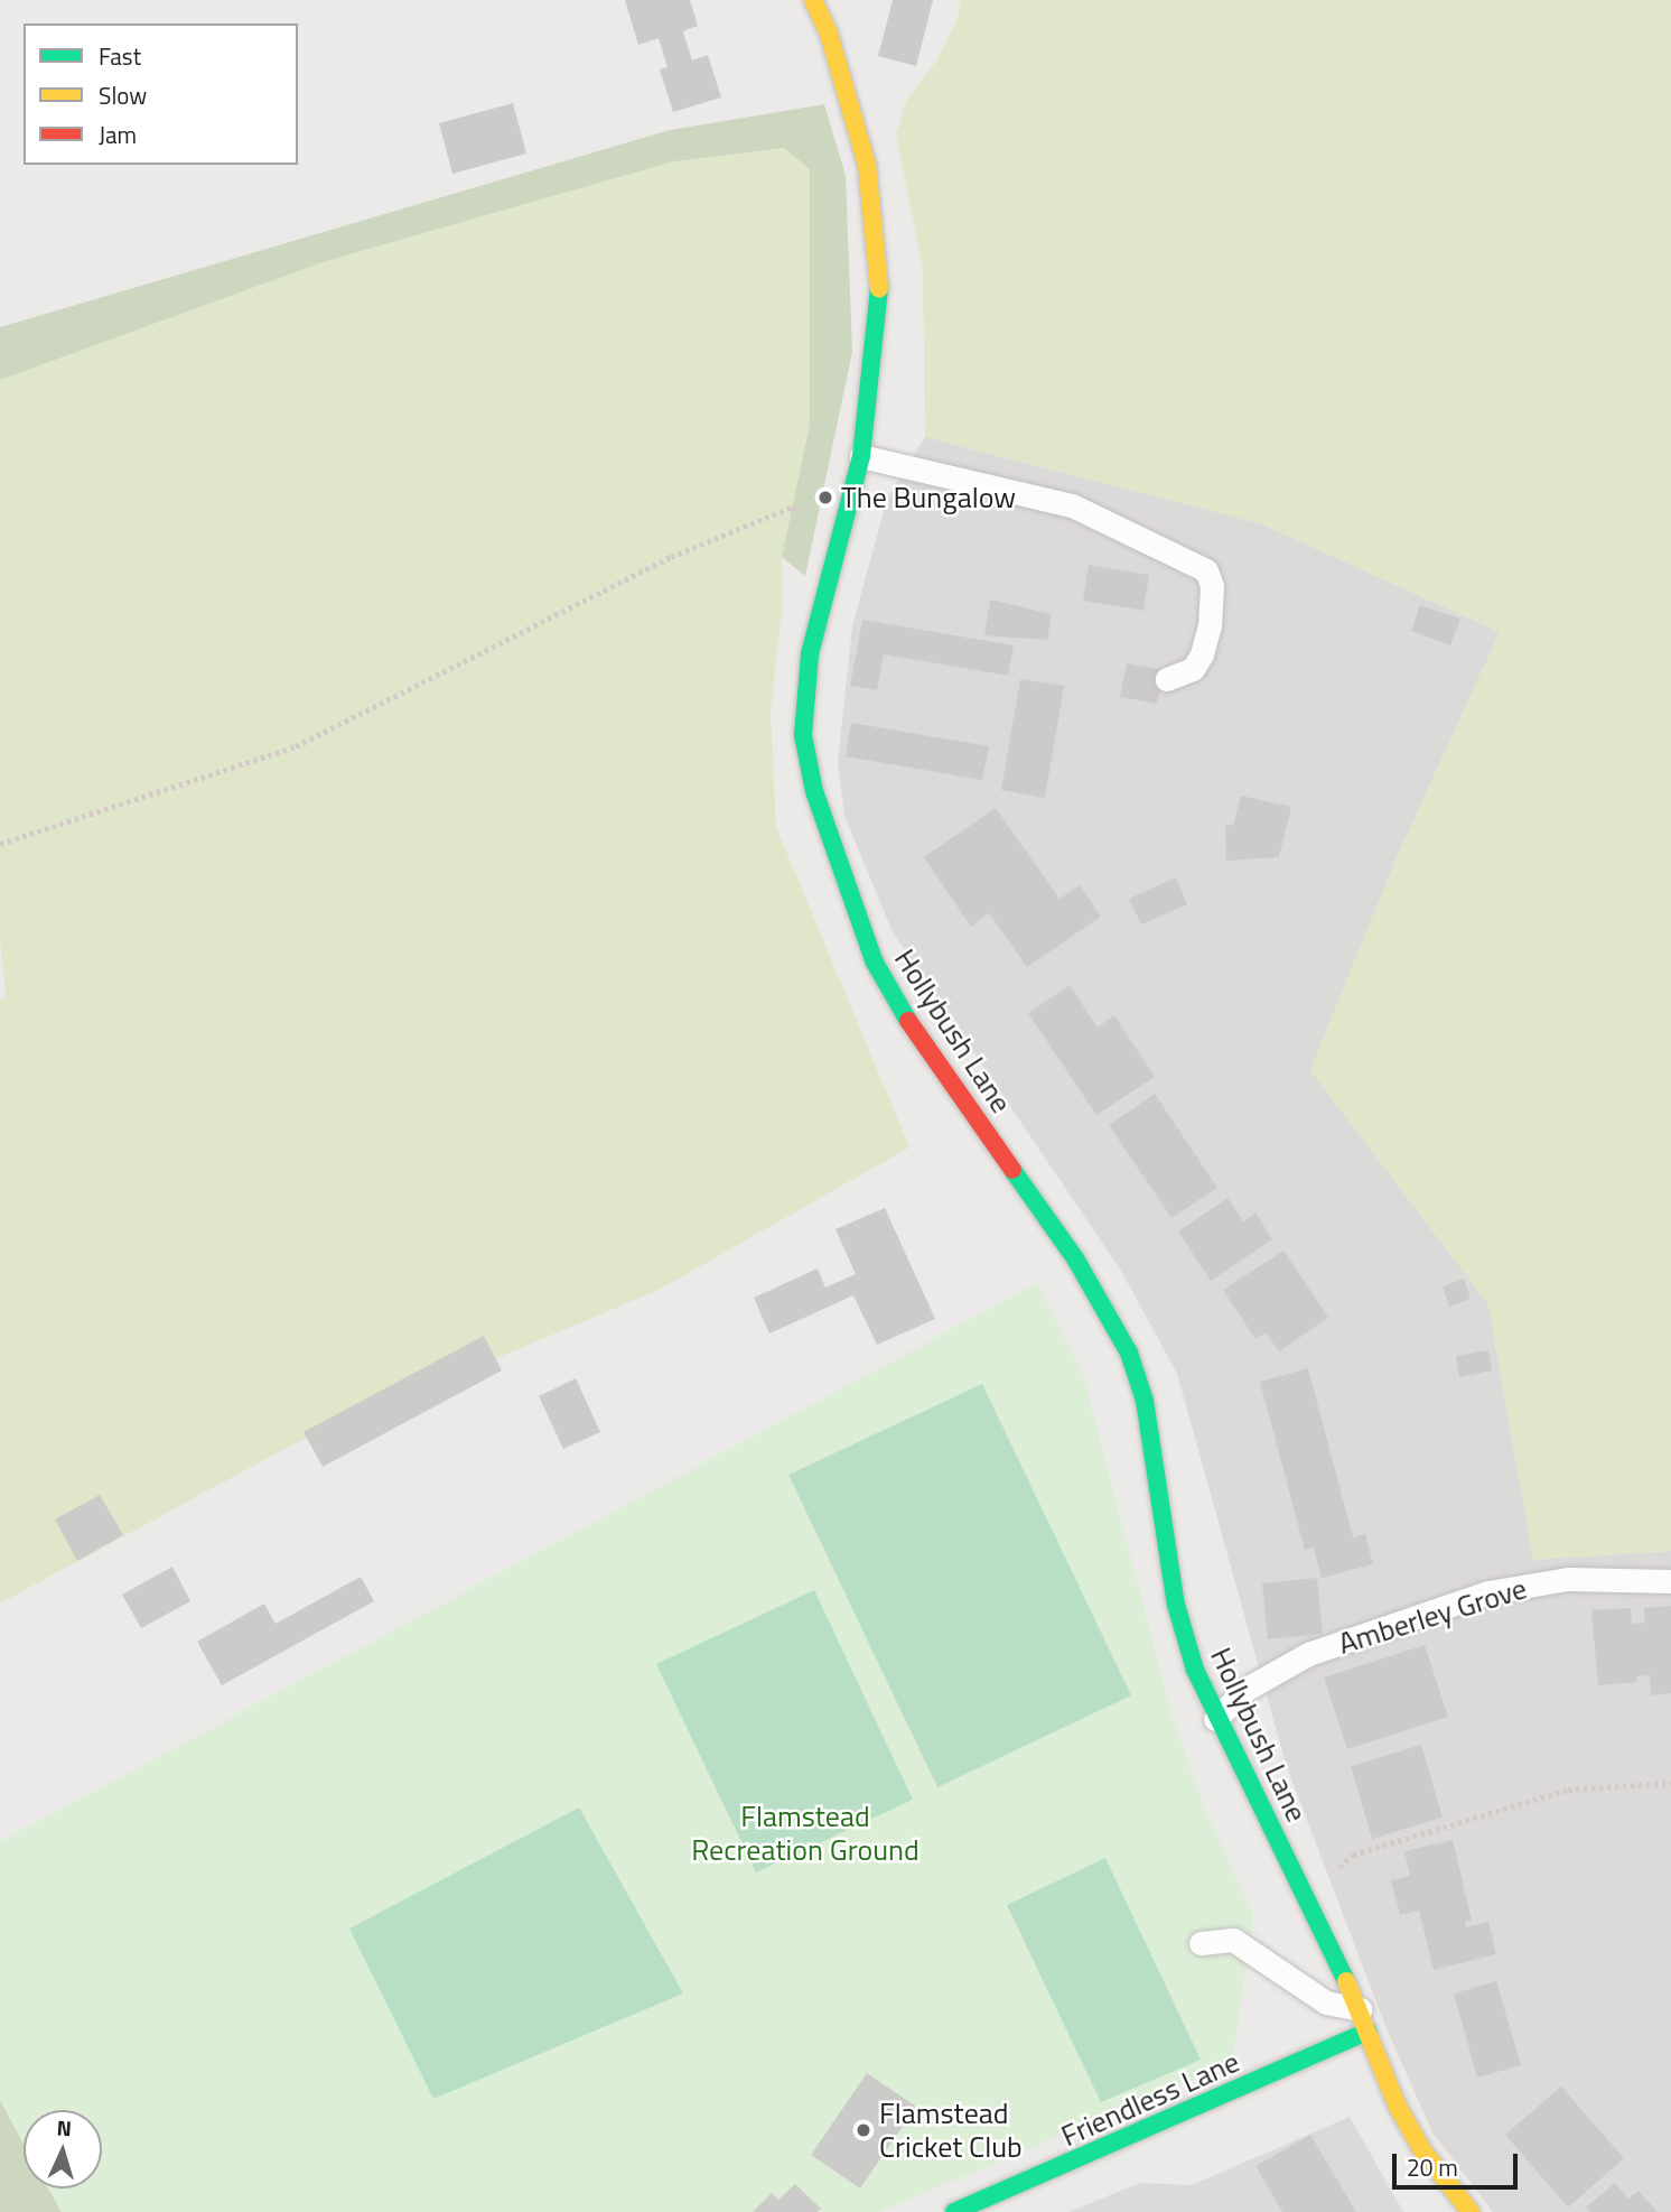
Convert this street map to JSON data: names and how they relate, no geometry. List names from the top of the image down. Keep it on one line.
{"streets":{"street":["Hollybush Lane","Friendless Lane"],"lane":["Amberley Grove"]},"crossings":[["Hollybush Lane","Amberley Grove"],["Hollybush Lane","Friendless Lane"]],"parks":["Flamstead Recreation Ground"],"places":["The Bungalow","Flamstead Cricket Club"],"legend":["Fast","Slow","Jam"],"scale_bar":"20 m","north":"top"}
